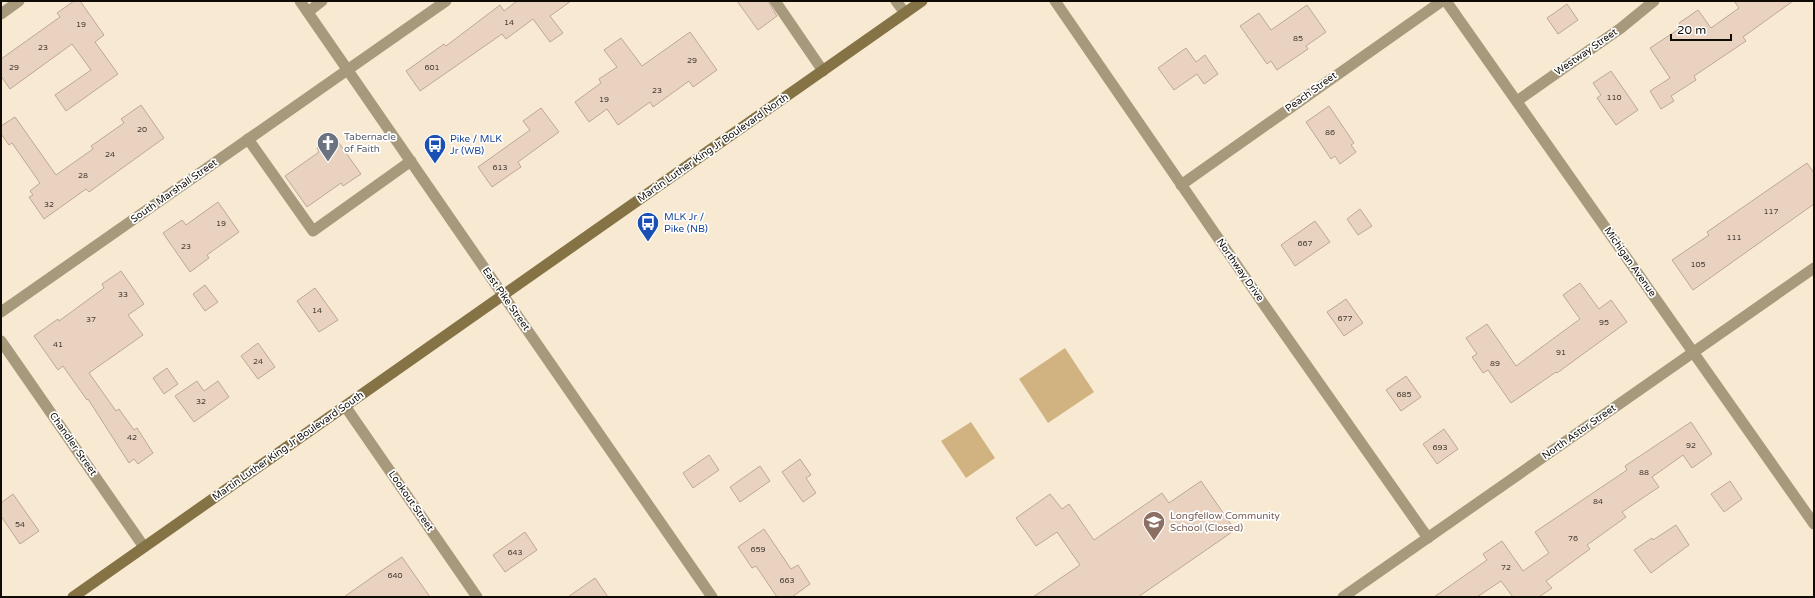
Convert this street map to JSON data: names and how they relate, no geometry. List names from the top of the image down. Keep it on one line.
{"streets":{"main road":["Martin Luther King Jr Boulevard North","Martin Luther King Jr Boulevard South"],"street":["Westway Street","Peach Street","South Marshall Street","Michigan Avenue","Northway Drive","East Pike Street","North Astor Street","Chandler Street","Lookout Street"]},"crossings":[["Westway Street","Michigan Avenue"],["Peach Street","Northway Drive"],["Martin Luther King Jr Boulevard North","East Pike Street"],["Martin Luther King Jr Boulevard North","Martin Luther King Jr Boulevard South"],["South Marshall Street","East Pike Street"],["Michigan Avenue","North Astor Street"],["Northway Drive","North Astor Street"],["East Pike Street","Martin Luther King Jr Boulevard South"],["Chandler Street","Martin Luther King Jr Boulevard South"],["Martin Luther King Jr Boulevard South","Lookout Street"]],"places":{"church":["Tabernacle of Faith"],"bus stop":["Pike / MLK Jr (WB)","MLK Jr / Pike (NB)"],"school or university":["Longfellow Community School (Closed)"]},"house_numbers":["14","19","85","23","29","29","601","23","110","19","20","86","24","613","28","32","117","19","111","667","23","105","33","14","677","37","95","41","91","24","89","685","32","42","92","693","88","84","54","76","659","643","72","640","663"],"scale_bar":"20 m"}
